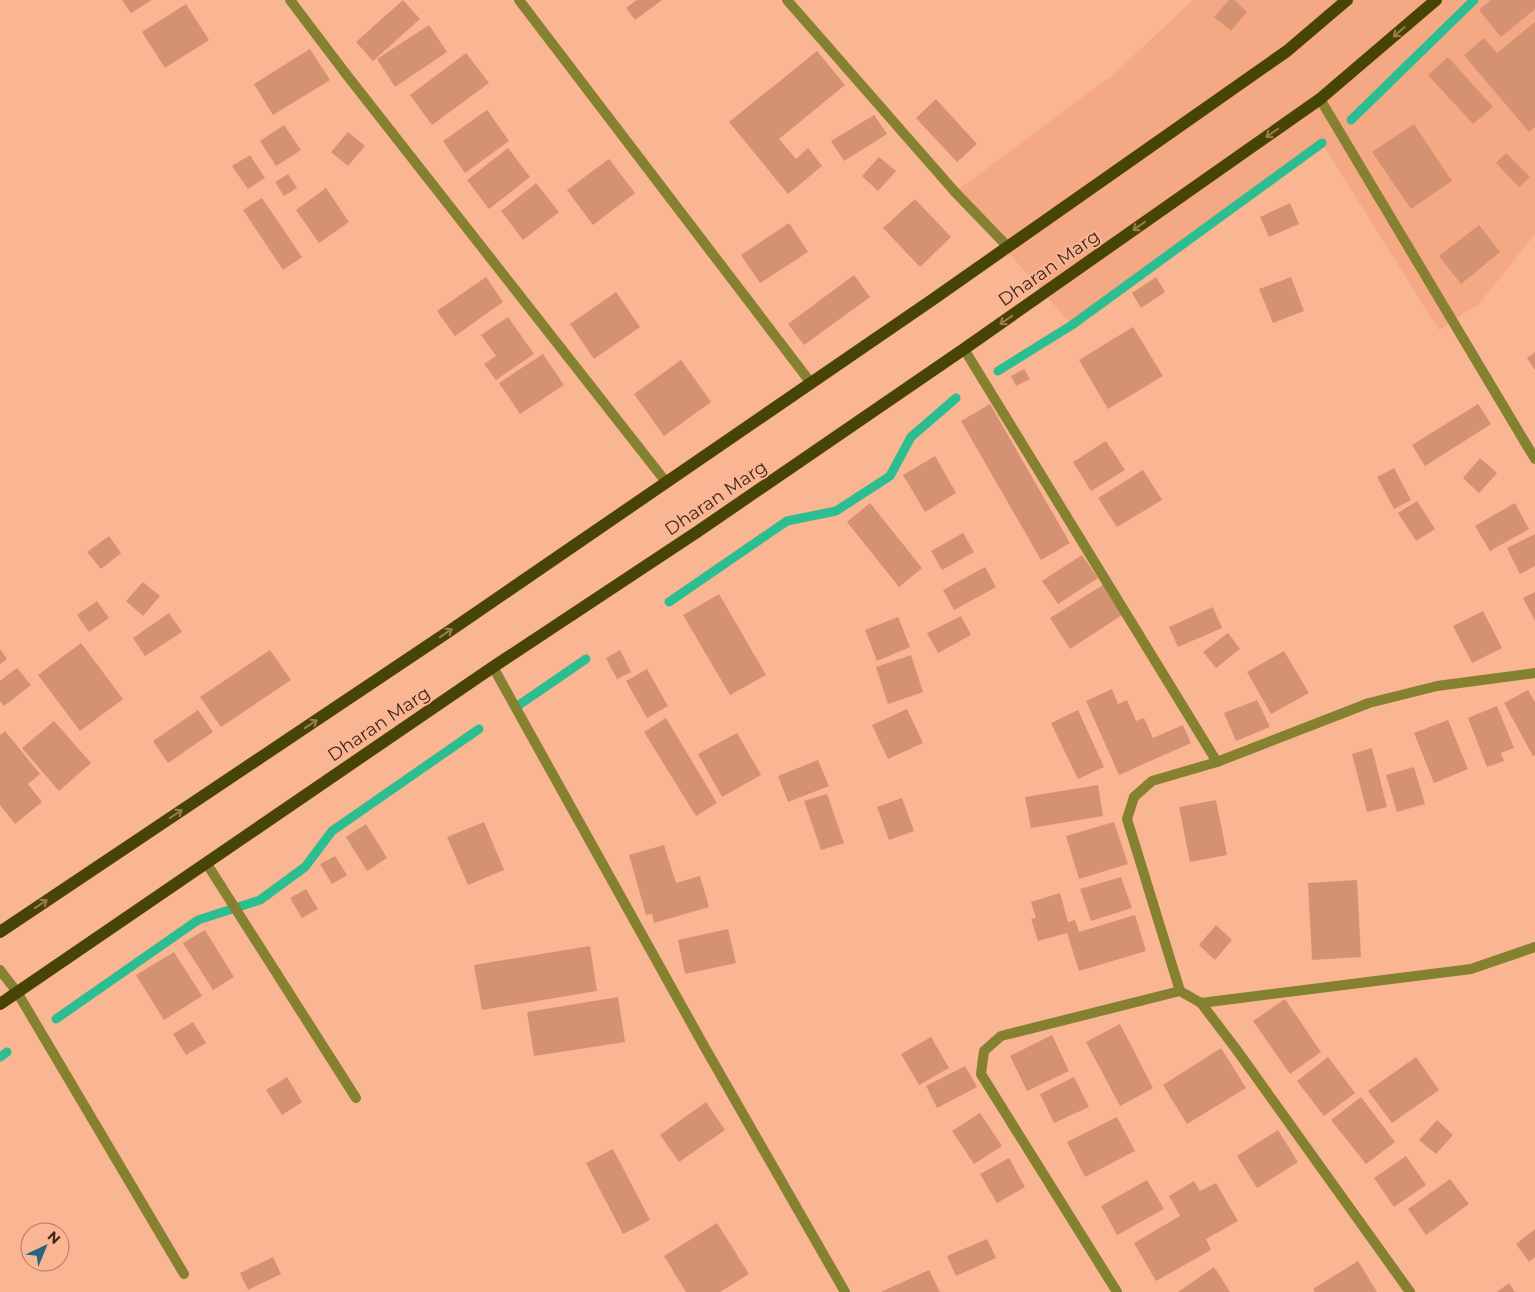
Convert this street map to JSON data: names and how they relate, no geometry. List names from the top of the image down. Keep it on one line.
{"streets":{"main road":["Dharan Marg"]},"north":"top right"}
